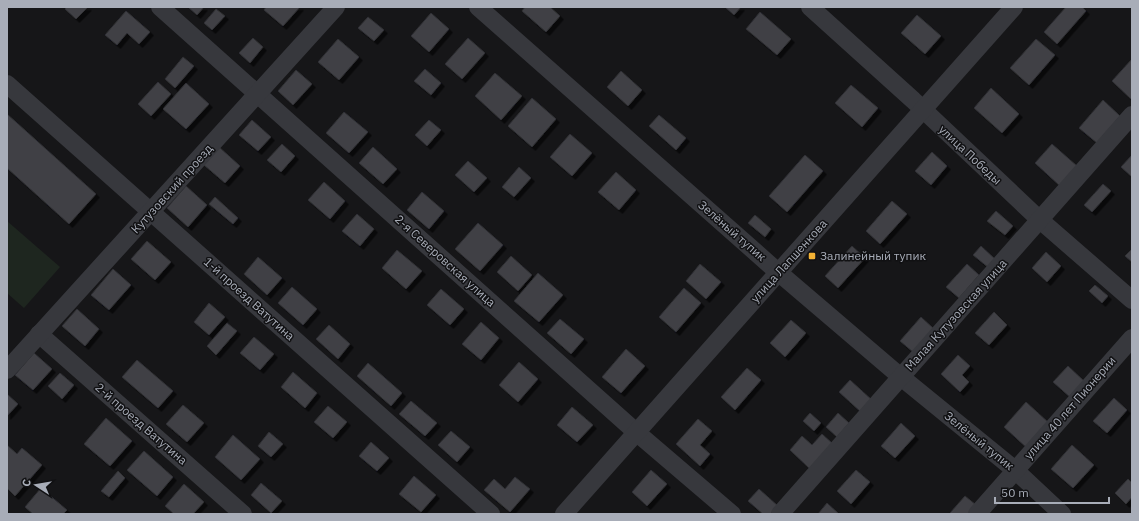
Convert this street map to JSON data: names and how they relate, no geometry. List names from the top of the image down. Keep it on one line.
{"streets":{"street":["улица Победы","Кутузовский проезд","Зелёный тупик","2-я Северовская улица","улица Лапшенкова","1-й проезд Ватутина","Малая Кутузовская улица","улица 40 лет Пионерии","2-й проезд Ватутина"]},"crossings":[["улица Победы","улица Лапшенкова"],["улица Победы","Малая Кутузовская улица"],["Кутузовский проезд","2-я Северовская улица"],["Кутузовский проезд","1-й проезд Ватутина"],["Кутузовский проезд","2-й проезд Ватутина"],["Зелёный тупик","улица Лапшенкова"],["Зелёный тупик","Малая Кутузовская улица"],["Зелёный тупик","улица 40 лет Пионерии"],["2-я Северовская улица","улица Лапшенкова"]],"places":{"transit":["Залинейный тупик"]},"scale_bar":"50 m","north":"left"}
